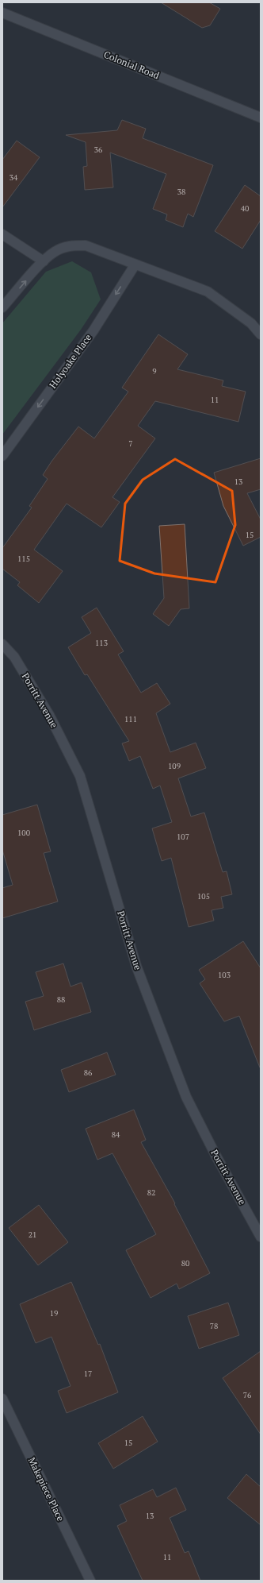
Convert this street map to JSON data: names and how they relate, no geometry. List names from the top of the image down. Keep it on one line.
{"streets":{"street":["Colonial Road","Holyoake Place","Porritt Avenue","Makepiece Place"]},"one_way":["Holyoake Place"],"house_numbers":["36","34","38","40","9","11","7","13","15","115","113","111","109","100","107","105","103","88","86","84","82","21","80","19","78","17","76","15","13","11"]}
